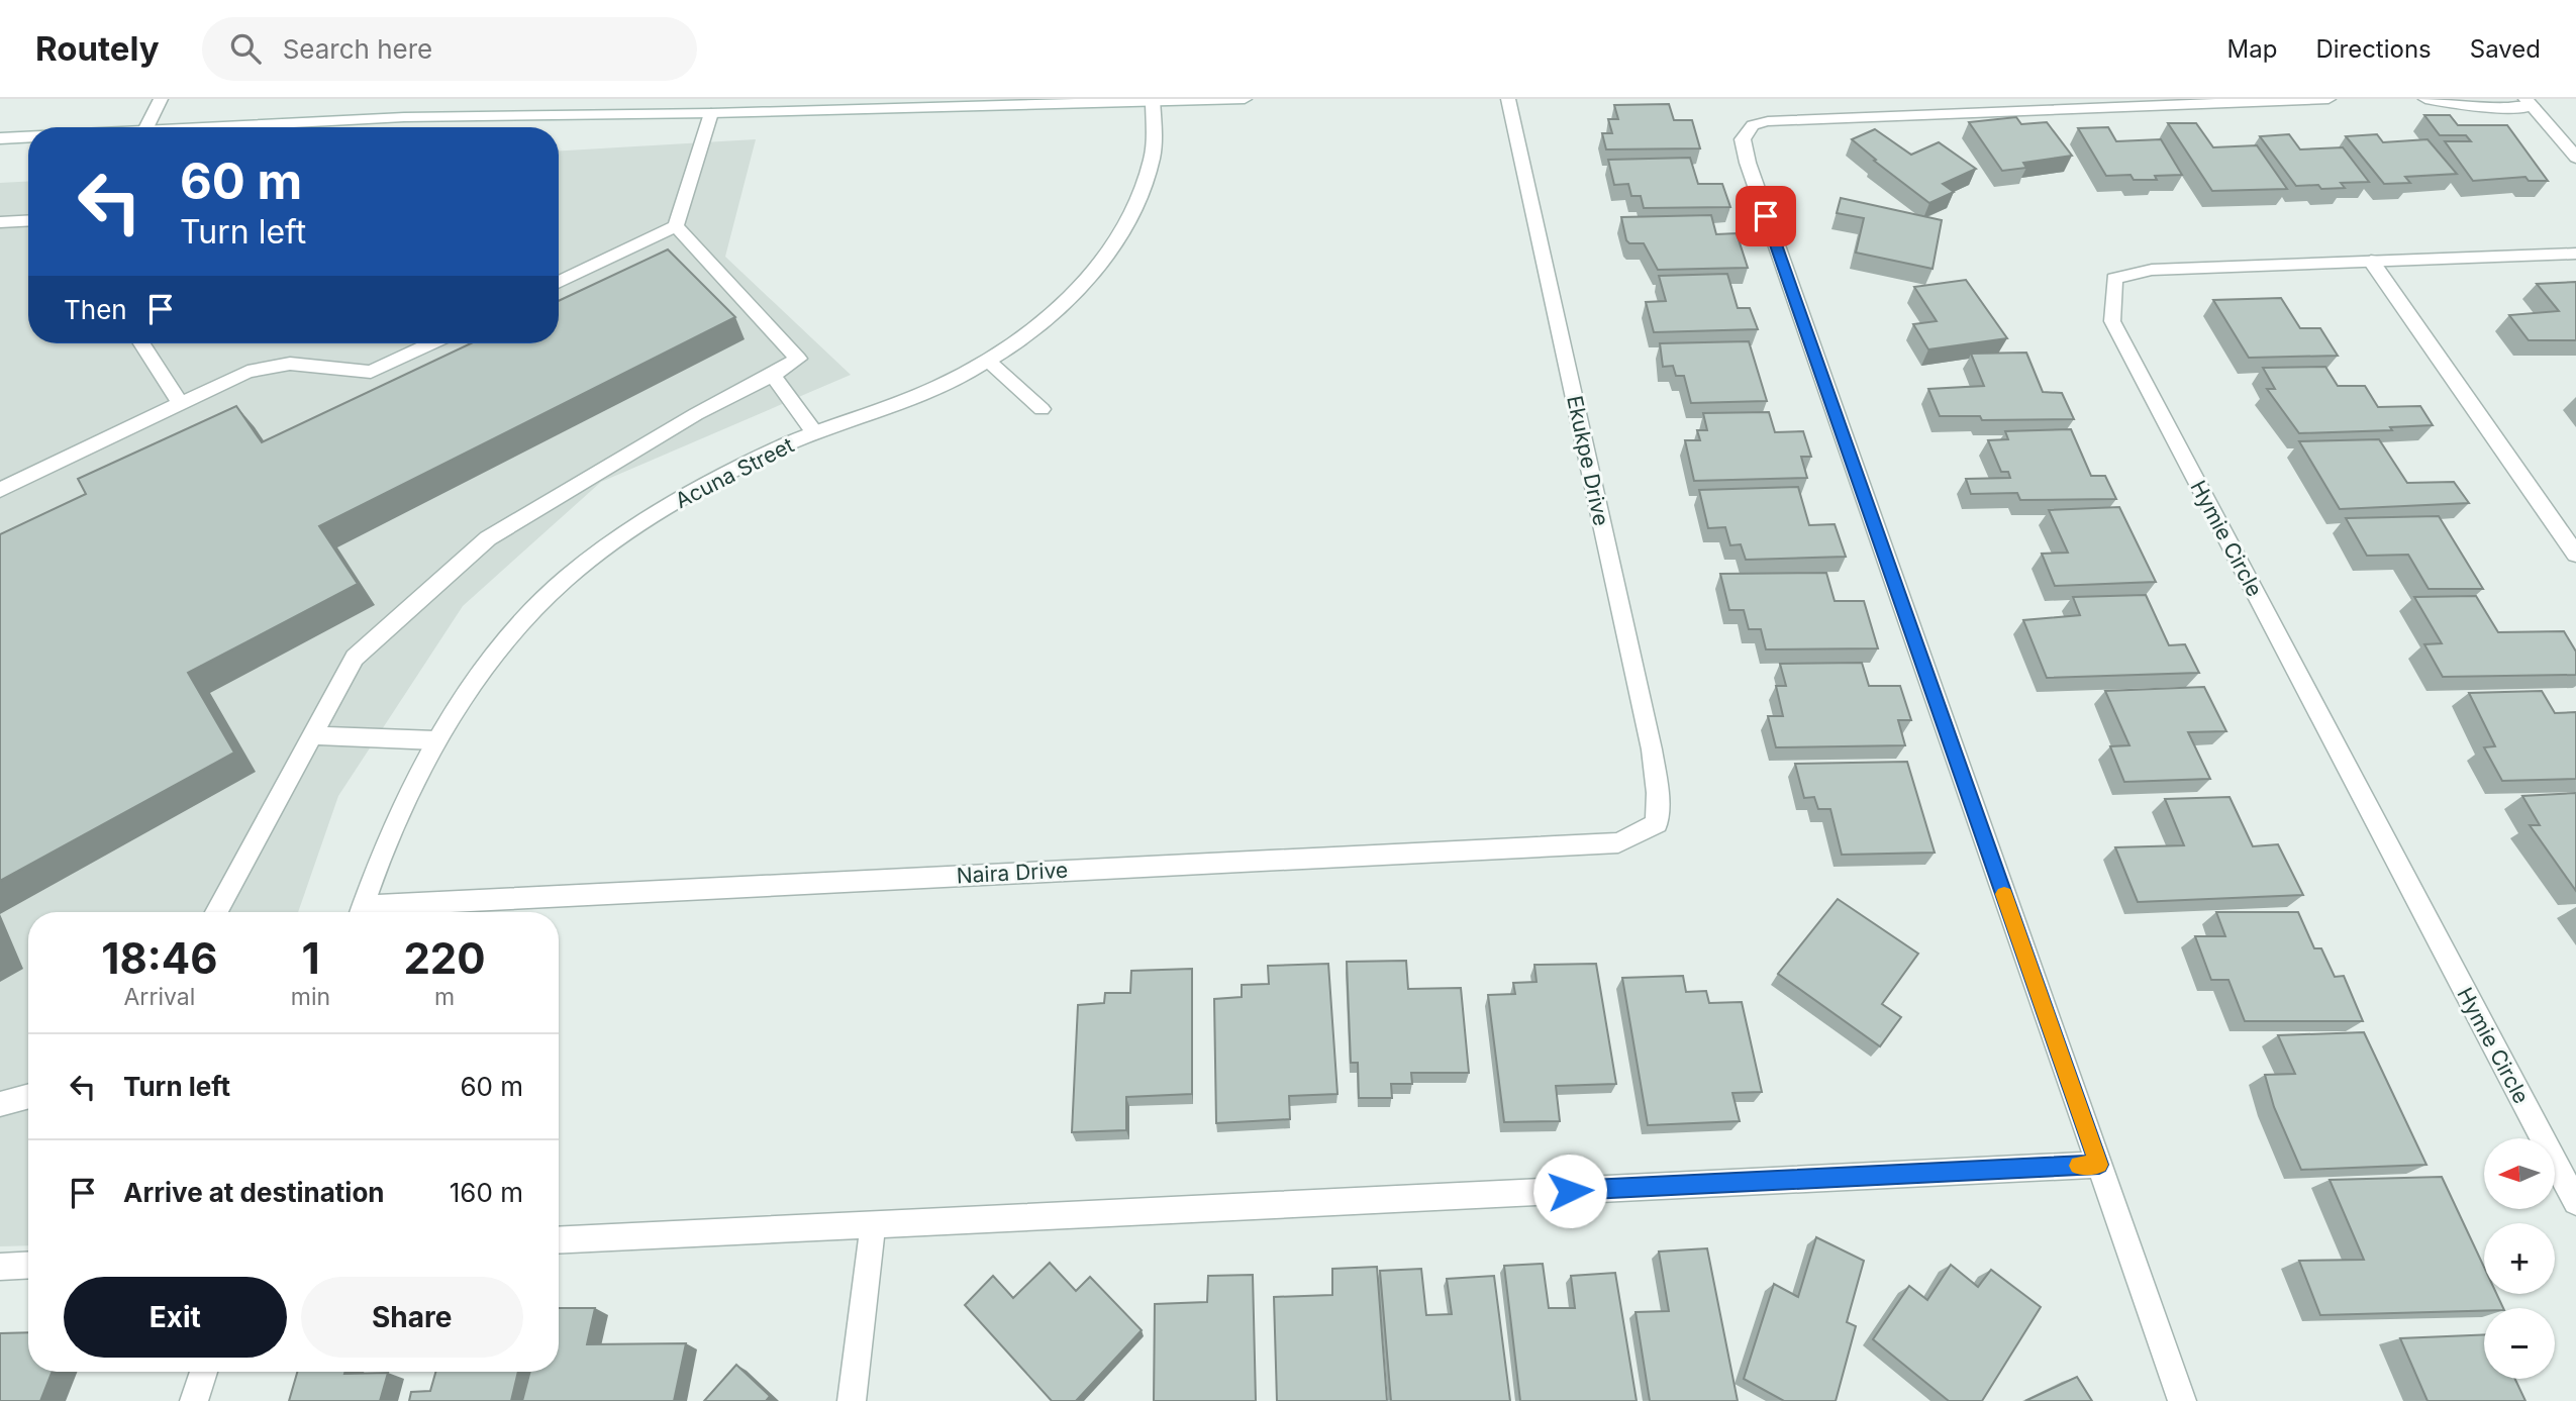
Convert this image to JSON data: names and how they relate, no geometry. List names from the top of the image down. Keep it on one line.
{"streets":{"street":["Ekukpe Drive","Acuna Street","Hymie Circle","Naira Drive"]},"crossings":[["Ekukpe Drive","Naira Drive"]],"north":"left","page":{"header":"Routely","search":"Search here","nav":["Map","Directions","Saved"],"turn":["60 m","Turn left"],"then":"Then","eta":["18:46","Arrival","1","min","220","m"],"list":[{"name":"Turn left","value":"60 m"},{"name":"Arrive at destination","value":"160 m"}],"map_buttons":["+","−"],"buttons":["Exit","Share"]}}
